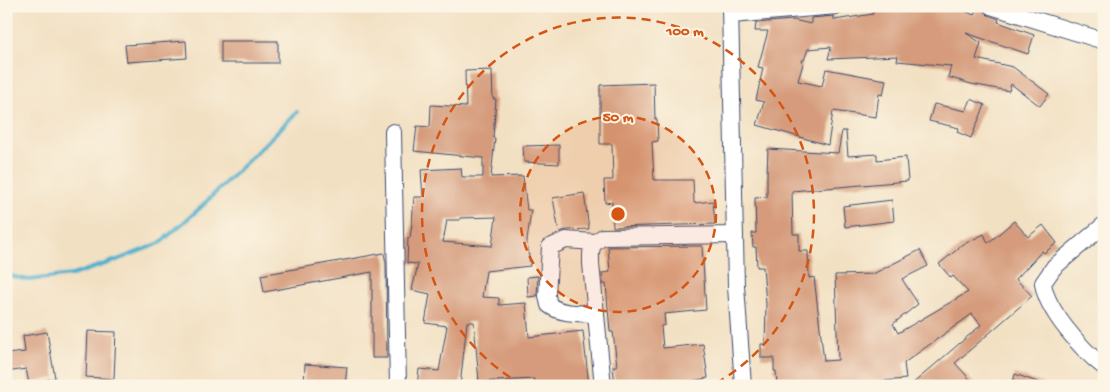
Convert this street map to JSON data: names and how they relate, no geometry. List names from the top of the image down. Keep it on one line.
{"rings":["100 m","50 m"]}
